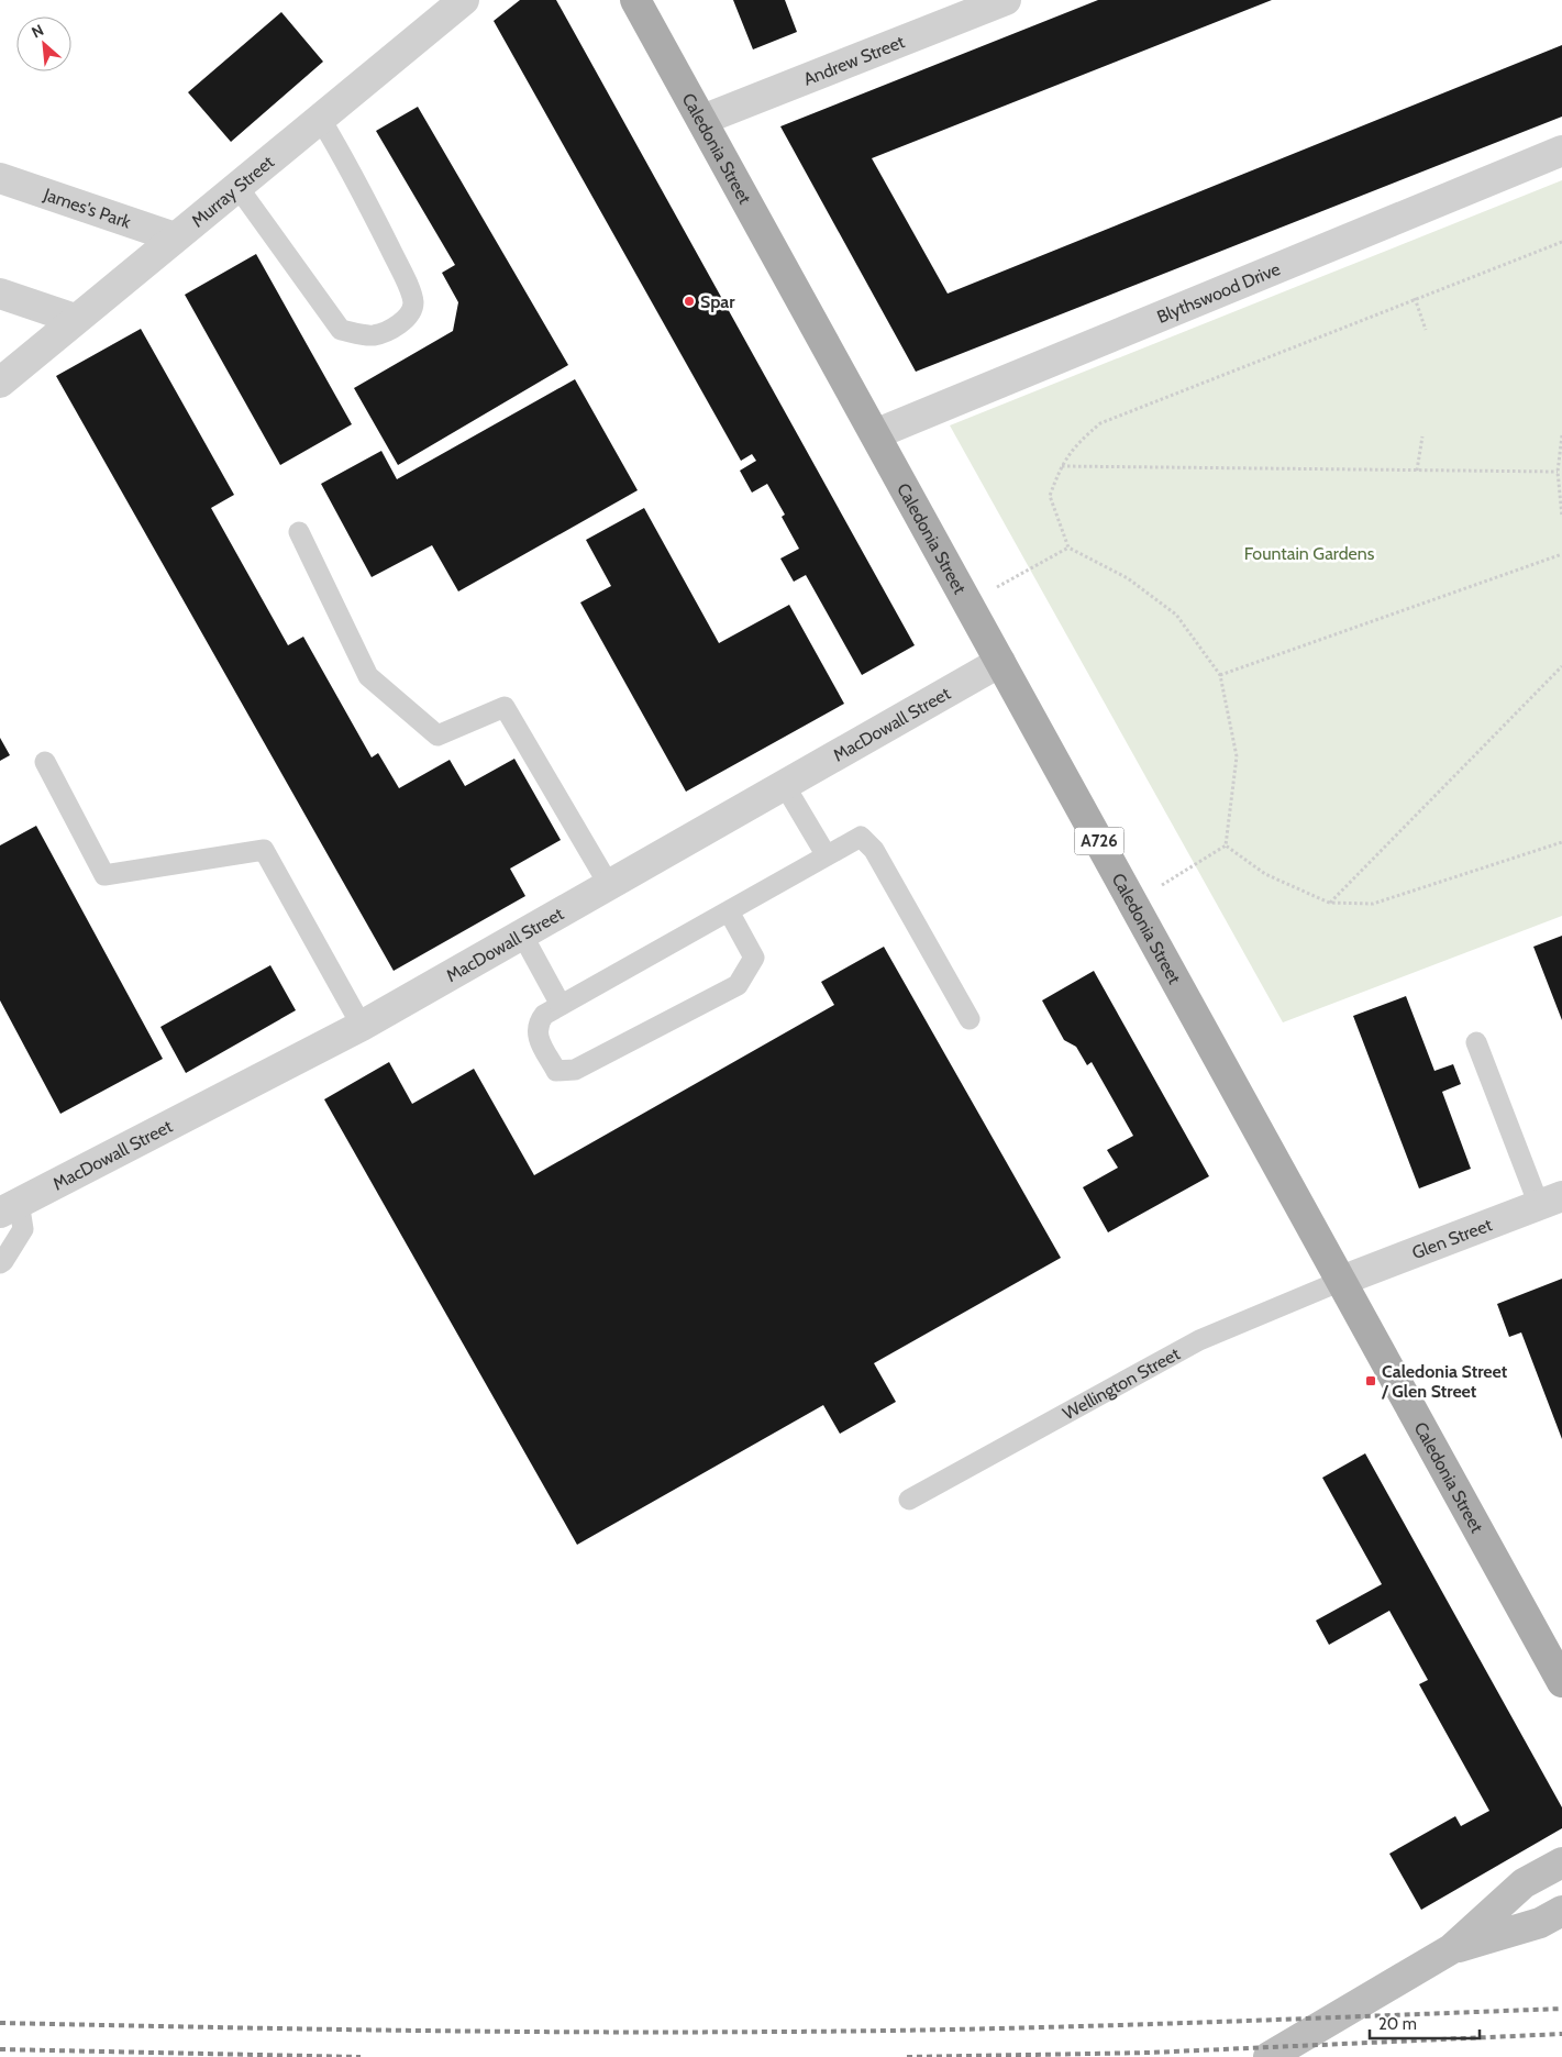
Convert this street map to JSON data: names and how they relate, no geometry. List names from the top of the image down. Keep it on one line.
{"streets":{"main road":["Caledonia Street","A726"],"street":["Andrew Street","Murray Street","James's Park","Blythswood Drive","MacDowall Street","Glen Street"],"lane":["Wellington Street"]},"crossings":[["Andrew Street","Caledonia Street"],["Caledonia Street","Blythswood Drive"],["Caledonia Street","MacDowall Street"],["Caledonia Street","Glen Street"],["Caledonia Street","Wellington Street"],["Murray Street","James's Park"],["Glen Street","Wellington Street"]],"parks":["Fountain Gardens"],"places":{"other":["Spar"],"transit":["Caledonia Street / Glen Street"]},"scale_bar":"20 m","north":"top left"}
